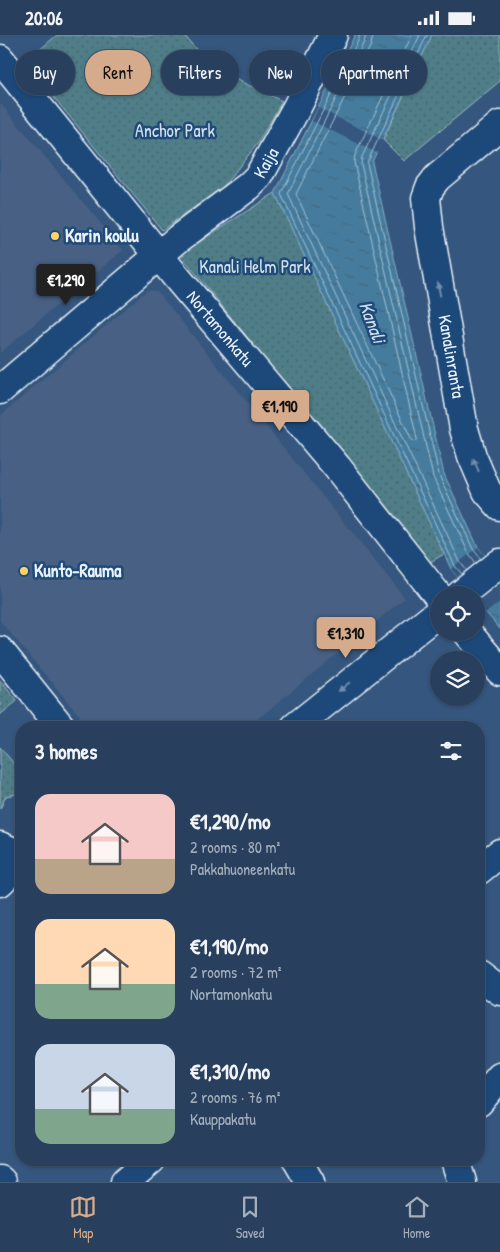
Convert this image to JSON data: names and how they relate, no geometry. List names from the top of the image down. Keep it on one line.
{"streets":{"street":["Kaija","Nortamonkatu","Kanalinranta"]},"crossings":[["Kaija","Nortamonkatu"]],"one_way":["Kanalinranta"],"water":["Kanali"],"parks":["Anchor Park","Kanali Helm Park"],"places":["Karin koulu","Kunto-Rauma"],"page":{"status":"20:06","chip":["Buy","Rent","Filters","New","Apartment"],"price":["€1,290","€1,190","€1,310"],"heading":"3 homes","list":[{"name":"€1,290/mo","note":"2 rooms · 80 m² · Pakkahuoneenkatu"},{"name":"€1,190/mo","note":"2 rooms · 72 m² · Nortamonkatu"},{"name":"€1,310/mo","note":"2 rooms · 76 m² · Kauppakatu"}],"tabs":["Map","Saved","Home"]}}
